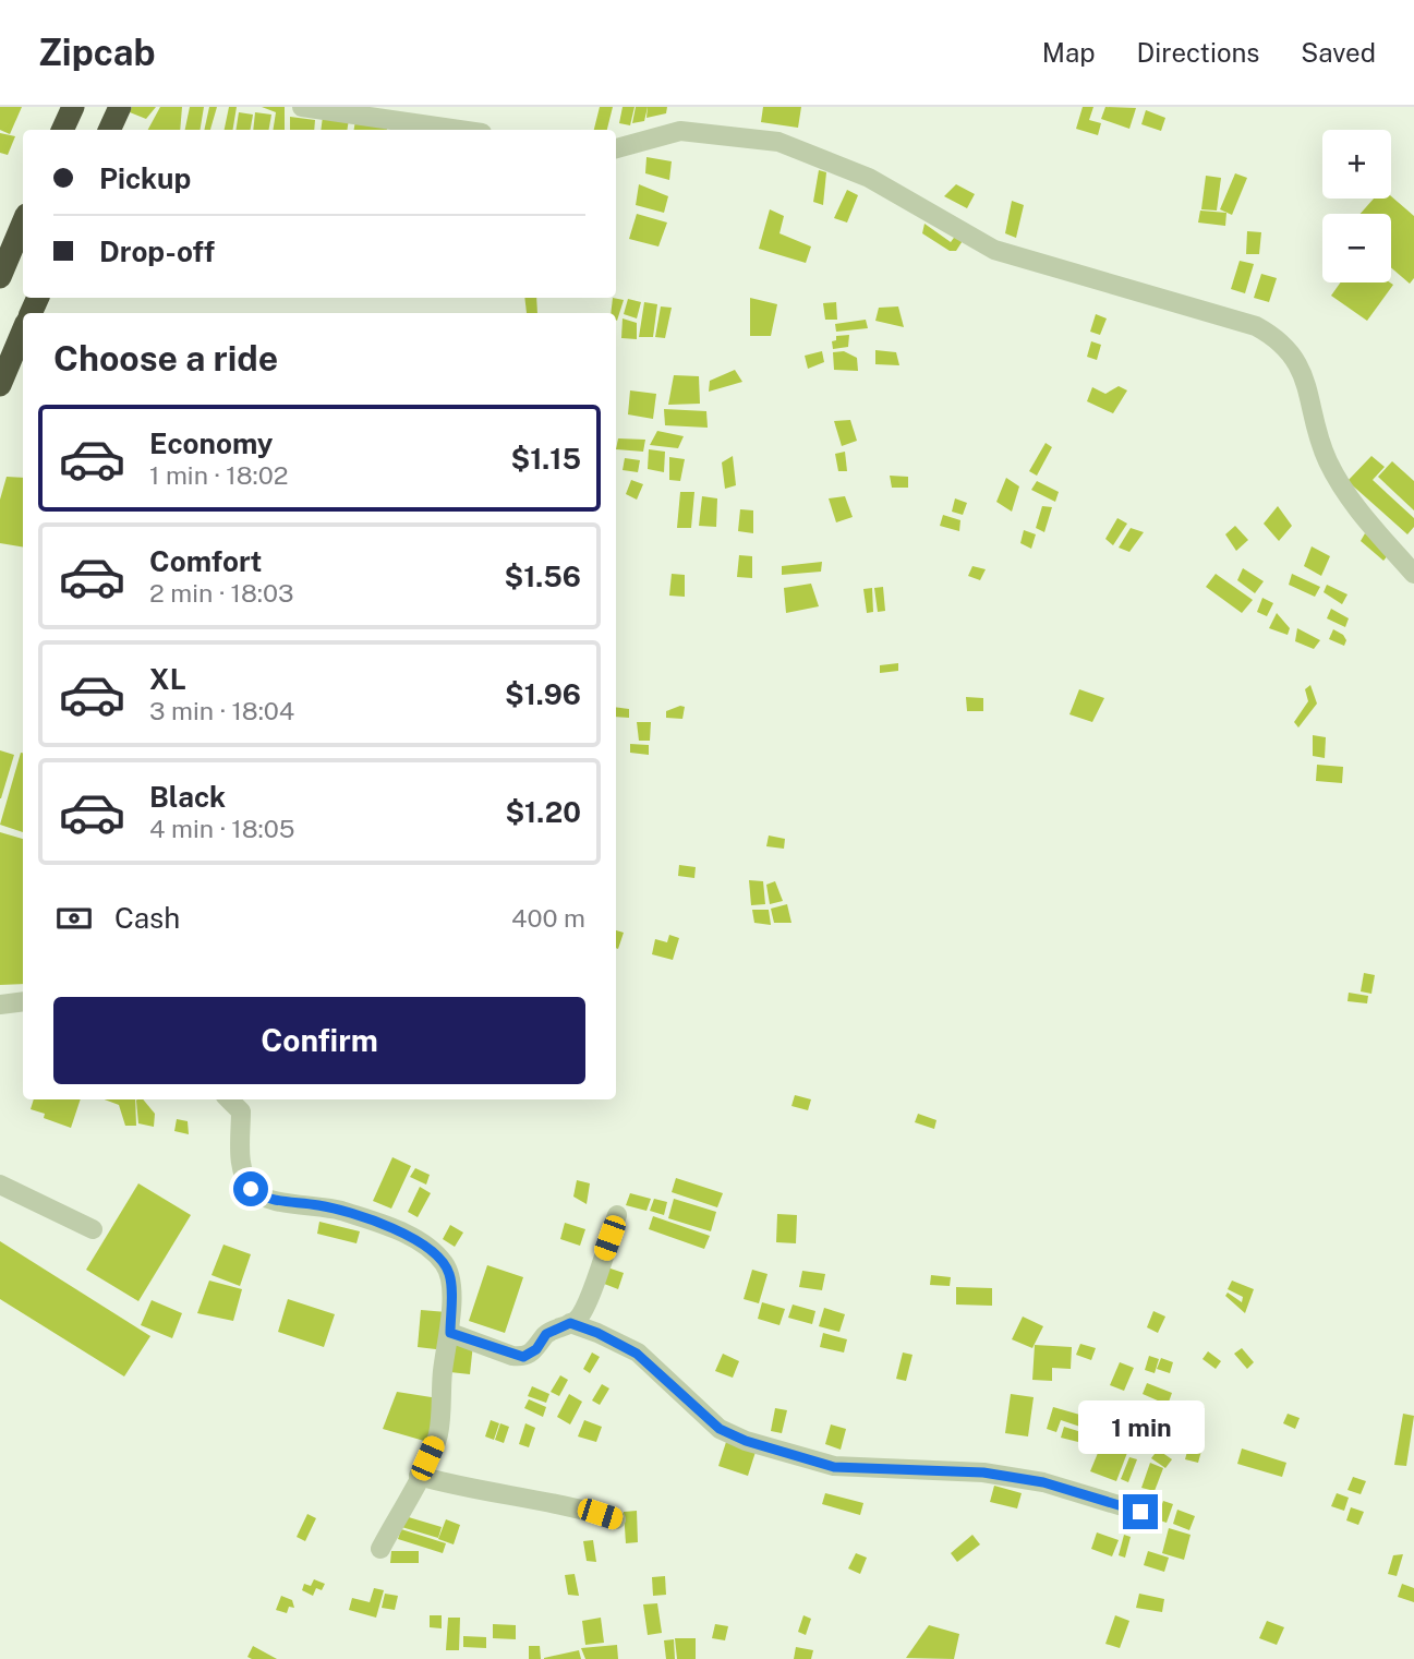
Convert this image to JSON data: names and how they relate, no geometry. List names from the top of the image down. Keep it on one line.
{"page":{"header":"Zipcab","nav":["Map","Directions","Saved"],"map_buttons":["+","−"],"banner":["Pickup","Drop-off"],"heading":"Choose a ride","list":[{"name":"Economy","note":"1 min · 18:02","value":"$1.15"},{"name":"Comfort","note":"2 min · 18:03","value":"$1.56"},{"name":"XL","note":"3 min · 18:04","value":"$1.96"},{"name":"Black","note":"4 min · 18:05","value":"$1.20"}],"pay":["Cash","400 m"],"buttons":"Confirm","bubble":"1 min"}}
